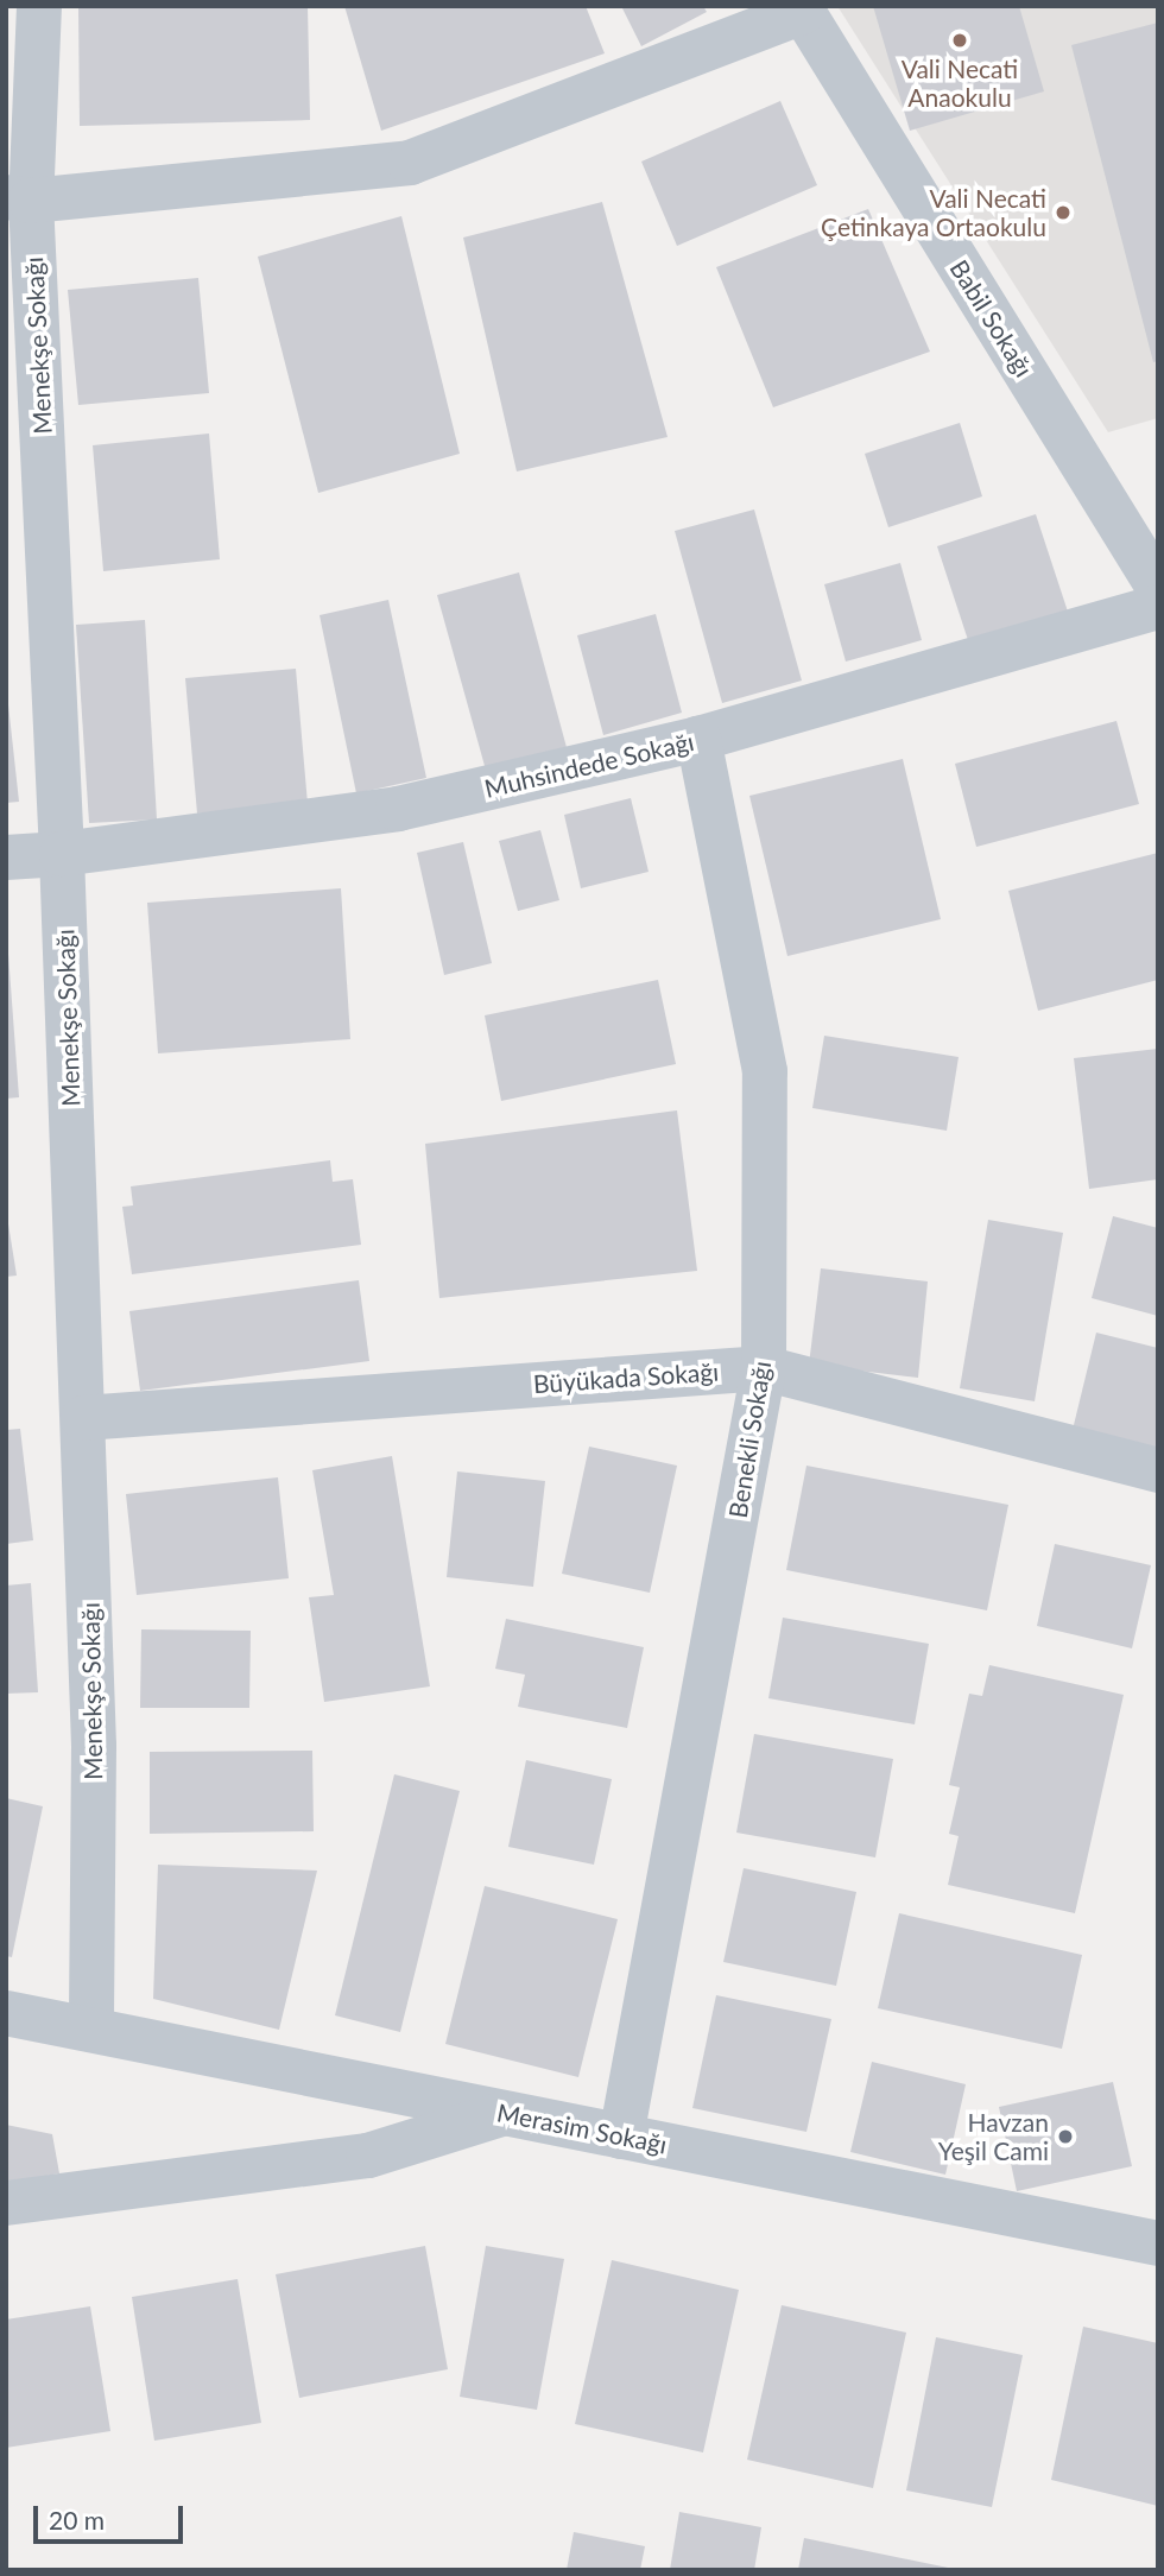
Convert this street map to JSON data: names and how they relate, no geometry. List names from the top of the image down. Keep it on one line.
{"streets":{"street":["Babil Sokağı","Menekşe Sokağı","Muhsindede Sokağı","Büyükada Sokağı","Benekli Sokağı","Merasim Sokağı"]},"crossings":[["Menekşe Sokağı","Muhsindede Sokağı"],["Menekşe Sokağı","Büyükada Sokağı"],["Menekşe Sokağı","Merasim Sokağı"],["Muhsindede Sokağı","Benekli Sokağı"],["Büyükada Sokağı","Benekli Sokağı"],["Benekli Sokağı","Merasim Sokağı"]],"places":["Vali Necati Anaokulu","Vali Necati Çetinkaya Ortaokulu","Havzan Yeşil Cami"],"scale_bar":"20 m"}
